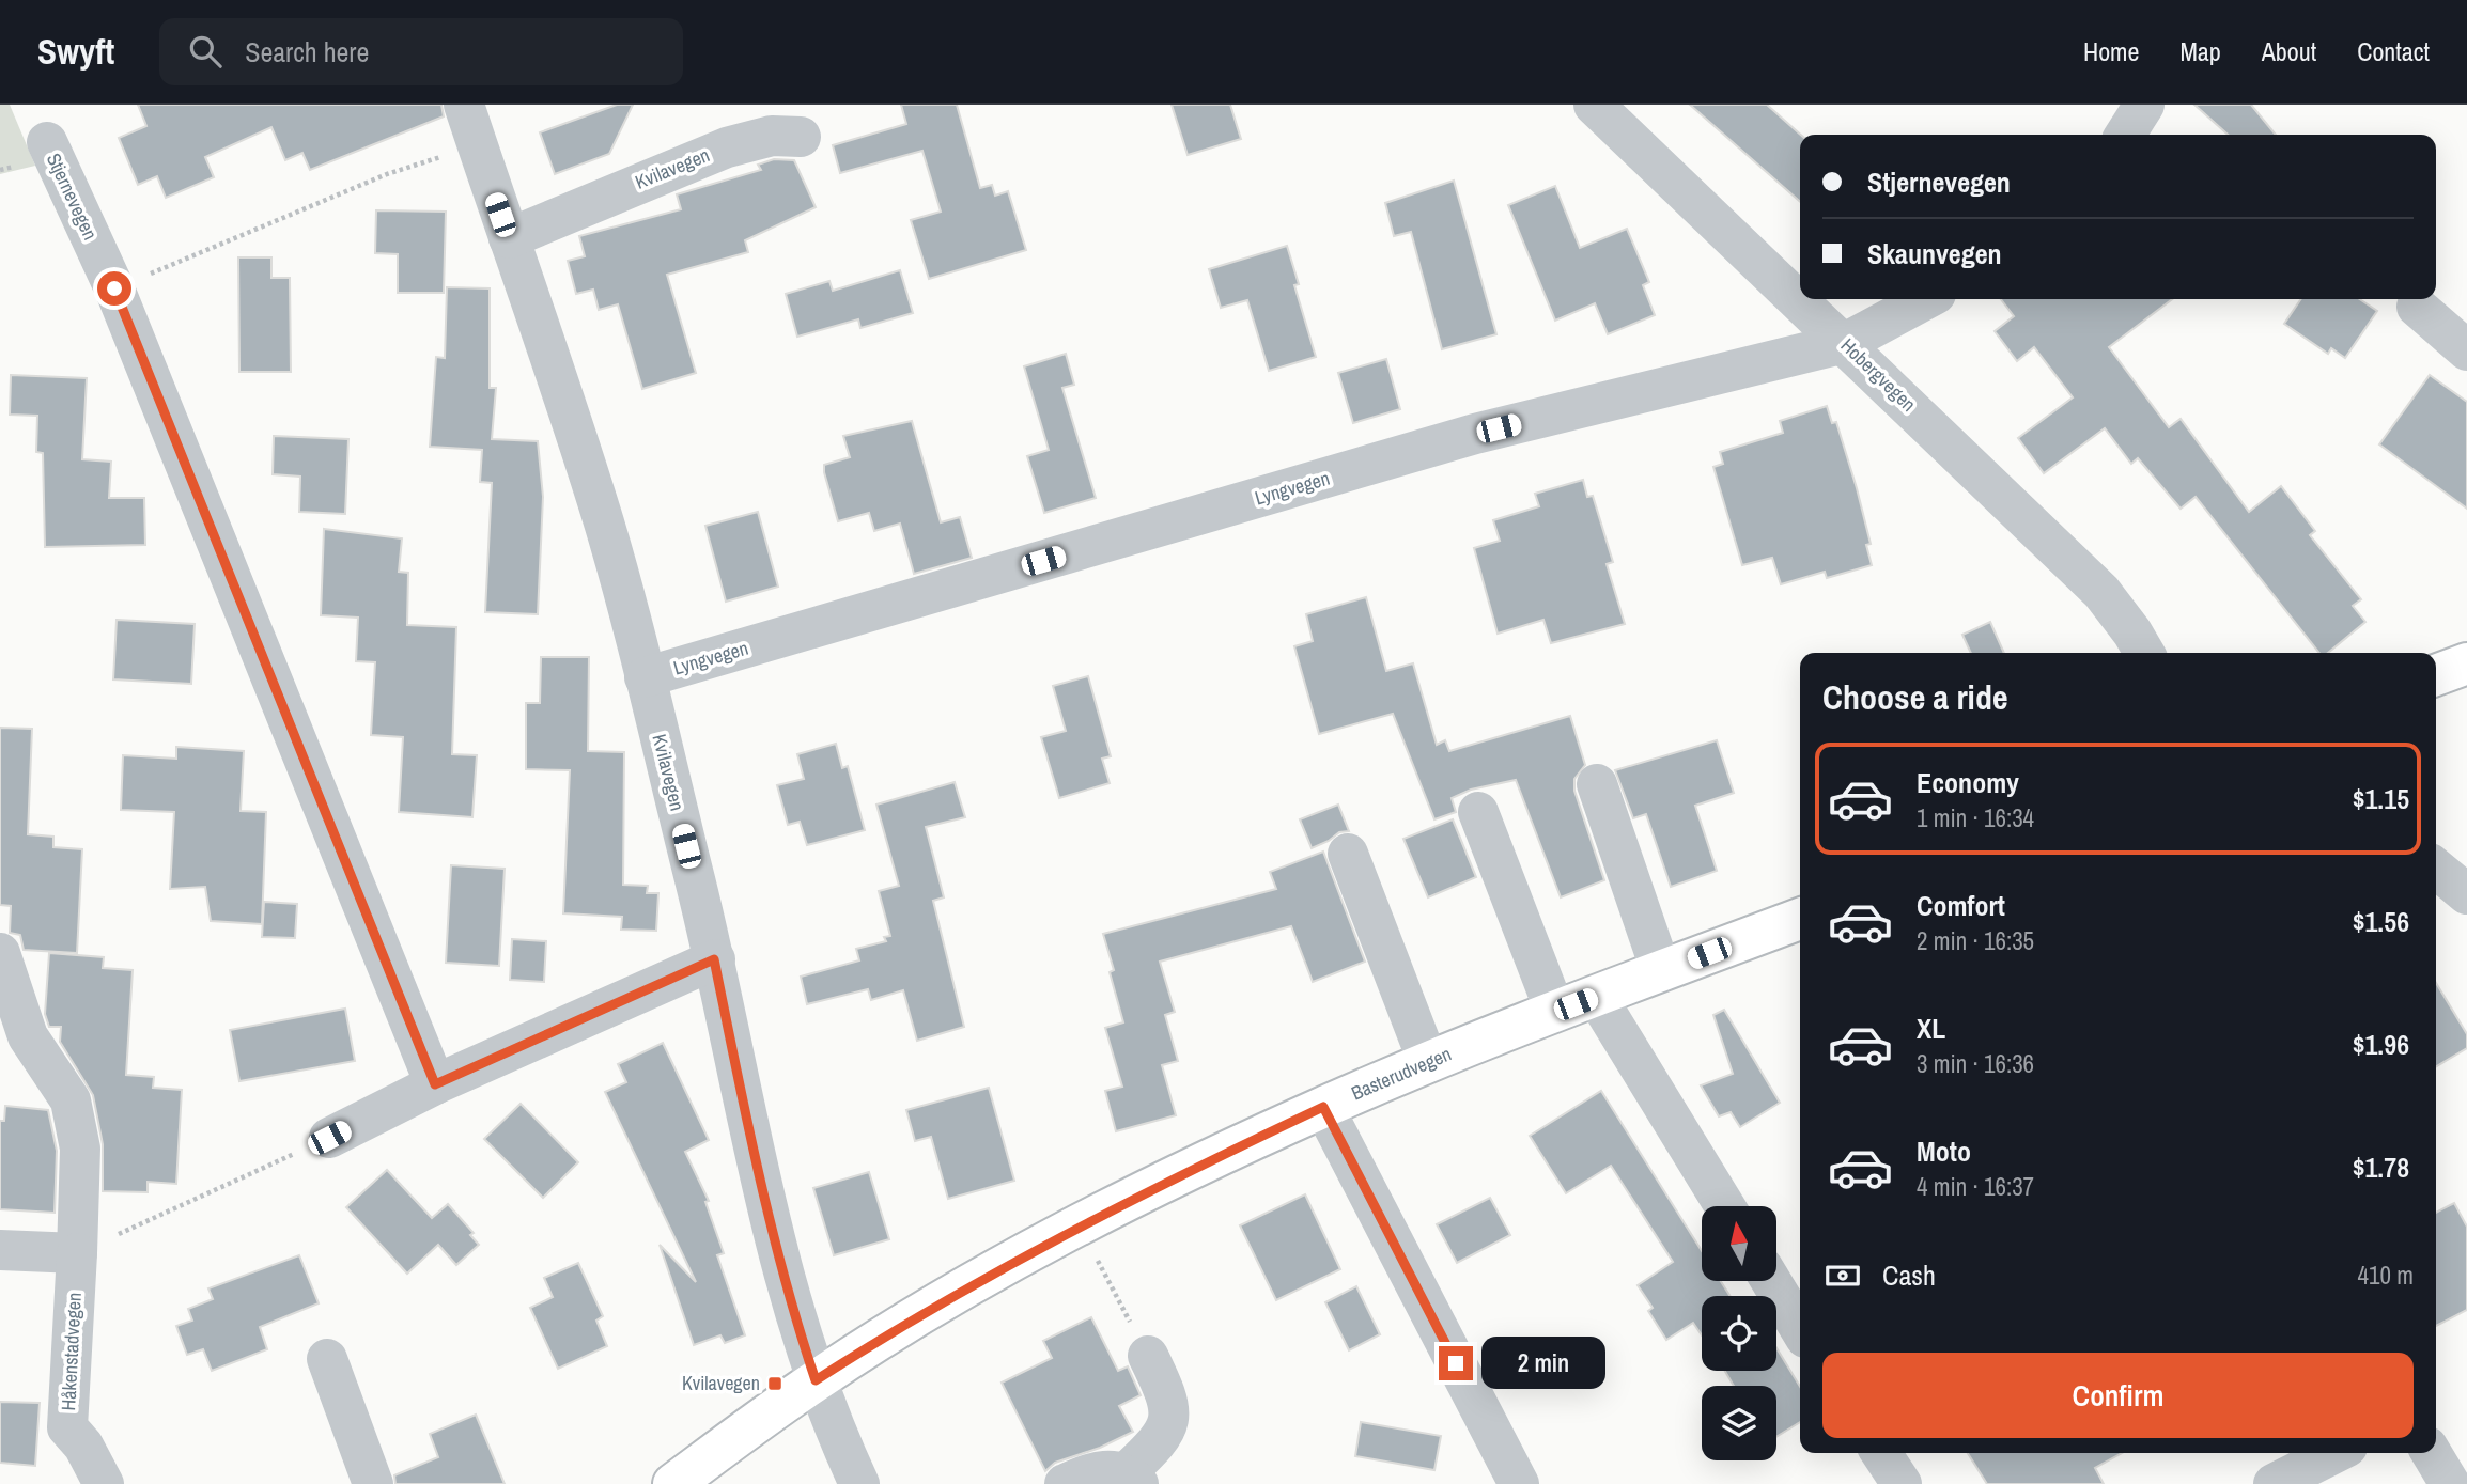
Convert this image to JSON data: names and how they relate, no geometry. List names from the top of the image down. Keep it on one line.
{"streets":{"main road":["Basterudvegen"],"street":["Kvilavegen","Stjernevegen","Hobergvegen","Lyngvegen","Håkenstadvegen"]},"crossings":[["Kvilavegen","Lyngvegen"],["Kvilavegen","Basterudvegen"],["Hobergvegen","Lyngvegen"]],"places":{"transit":["Kvilavegen"]},"north":"top","page":{"header":"Swyft","search":"Search here","nav":["Home","Map","About","Contact"],"banner":["Stjernevegen","Skaunvegen"],"heading":"Choose a ride","list":[{"name":"Economy","note":"1 min · 16:34","value":"$1.15"},{"name":"Comfort","note":"2 min · 16:35","value":"$1.56"},{"name":"XL","note":"3 min · 16:36","value":"$1.96"},{"name":"Moto","note":"4 min · 16:37","value":"$1.78"}],"pay":["Cash","410 m"],"bubble":"2 min","buttons":"Confirm"}}
